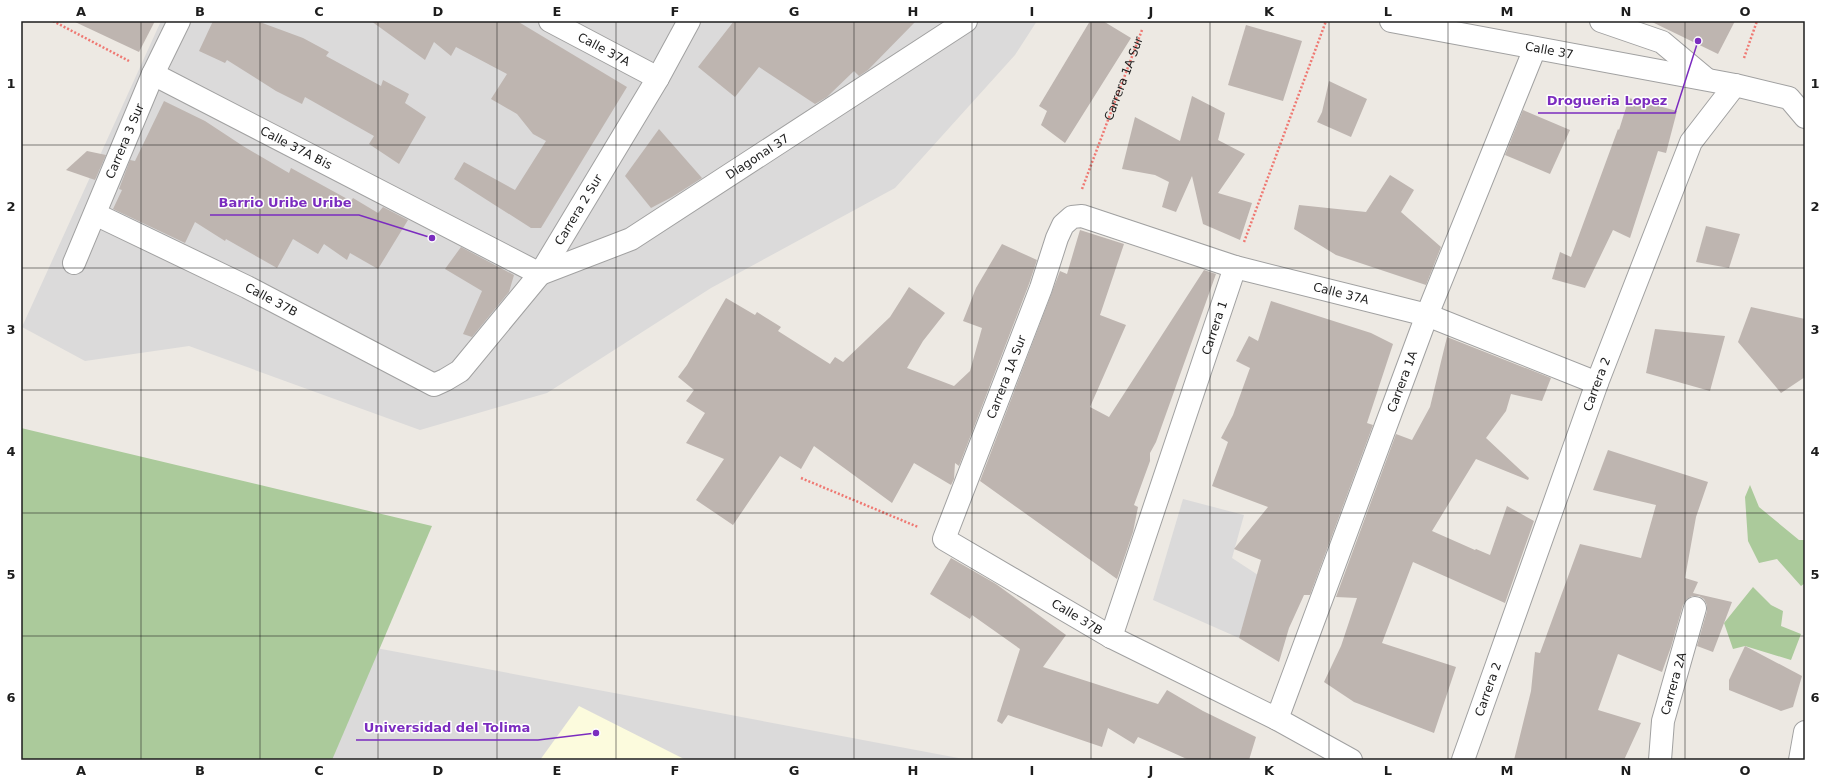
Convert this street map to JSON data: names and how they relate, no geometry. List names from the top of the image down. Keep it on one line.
{"streets":{"street":["Calle 37A","Calle 37","Carrera 1A Sur","Carrera 3 Sur","Calle 37A Bis","Diagonal 37","Carrera 2 Sur","Calle 37B","Carrera 1","Carrera 1A","Carrera 2","Carrera 2A"]},"crossings":[["Calle 37A","Carrera 1A Sur"],["Calle 37A","Carrera 2 Sur"],["Calle 37A","Carrera 1"],["Calle 37A","Carrera 1A"],["Calle 37A","Carrera 2"],["Calle 37","Carrera 1A"],["Calle 37","Carrera 2"],["Carrera 1A Sur","Calle 37B"],["Carrera 3 Sur","Calle 37A Bis"],["Carrera 3 Sur","Calle 37B"],["Calle 37A Bis","Diagonal 37"],["Calle 37A Bis","Carrera 2 Sur"],["Diagonal 37","Carrera 2 Sur"],["Carrera 2 Sur","Calle 37B"],["Calle 37B","Carrera 1"],["Calle 37B","Carrera 1A"]],"places":["Drogueria Lopez","Barrio Uribe Uribe","Universidad del Tolima"],"grid":{"columns":["A","B","C","D","E","F","G","H","I","J","K","L","M","N","O"],"rows":["1","2","3","4","5","6"]}}
